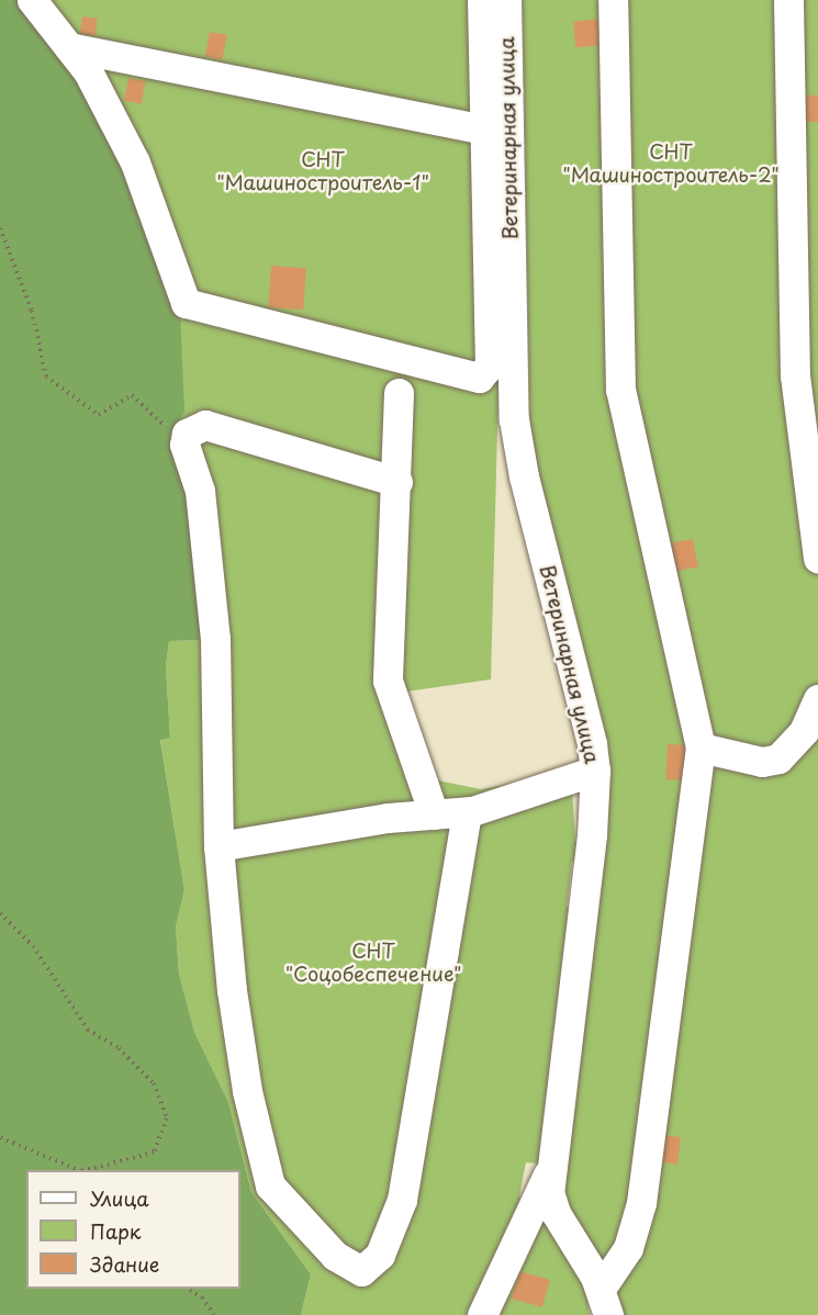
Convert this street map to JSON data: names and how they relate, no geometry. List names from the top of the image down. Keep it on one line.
{"streets":{"street":["Ветеринарная улица"]},"parks":["СНТ \"Машиностроитель-2\"","СНТ \"Машиностроитель-1\"","СНТ \"Соцобеспечение\""],"legend":["Улица","Парк","Здание"]}
